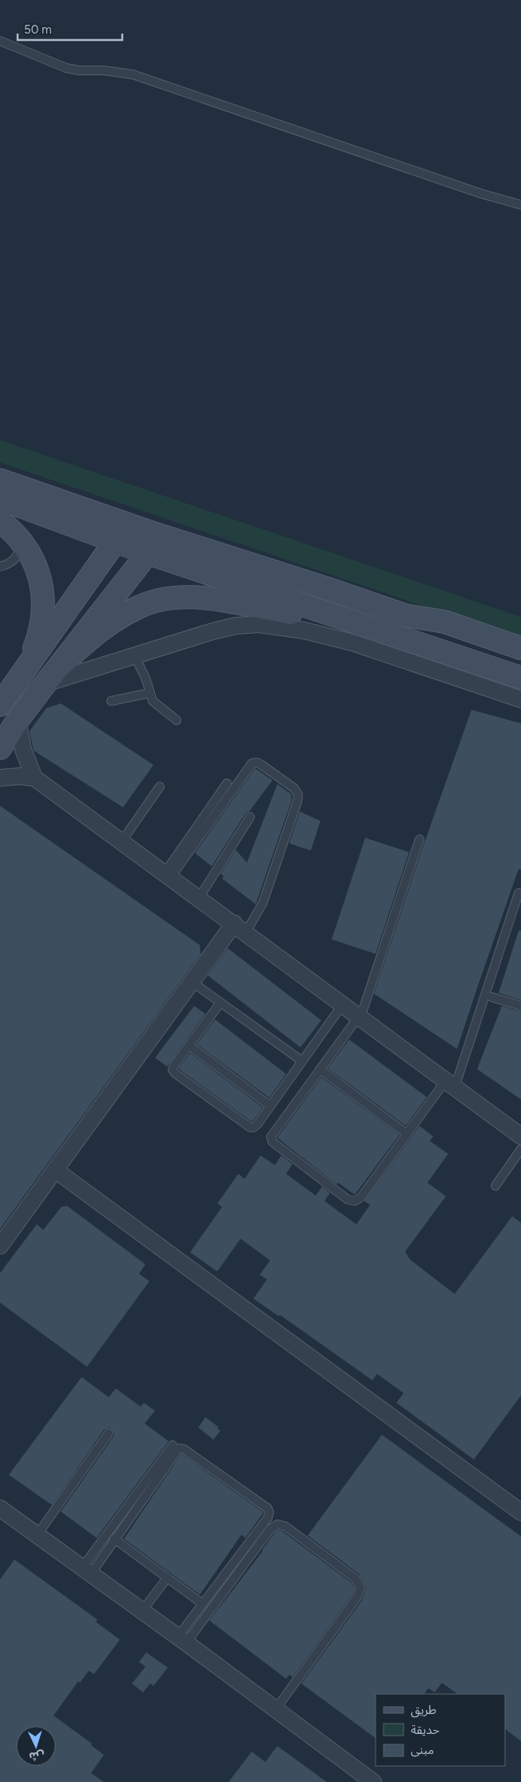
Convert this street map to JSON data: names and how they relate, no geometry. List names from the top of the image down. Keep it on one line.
{"legend":["طريق","حديقة","مبنى"],"scale_bar":"50 m","north":"bottom"}
